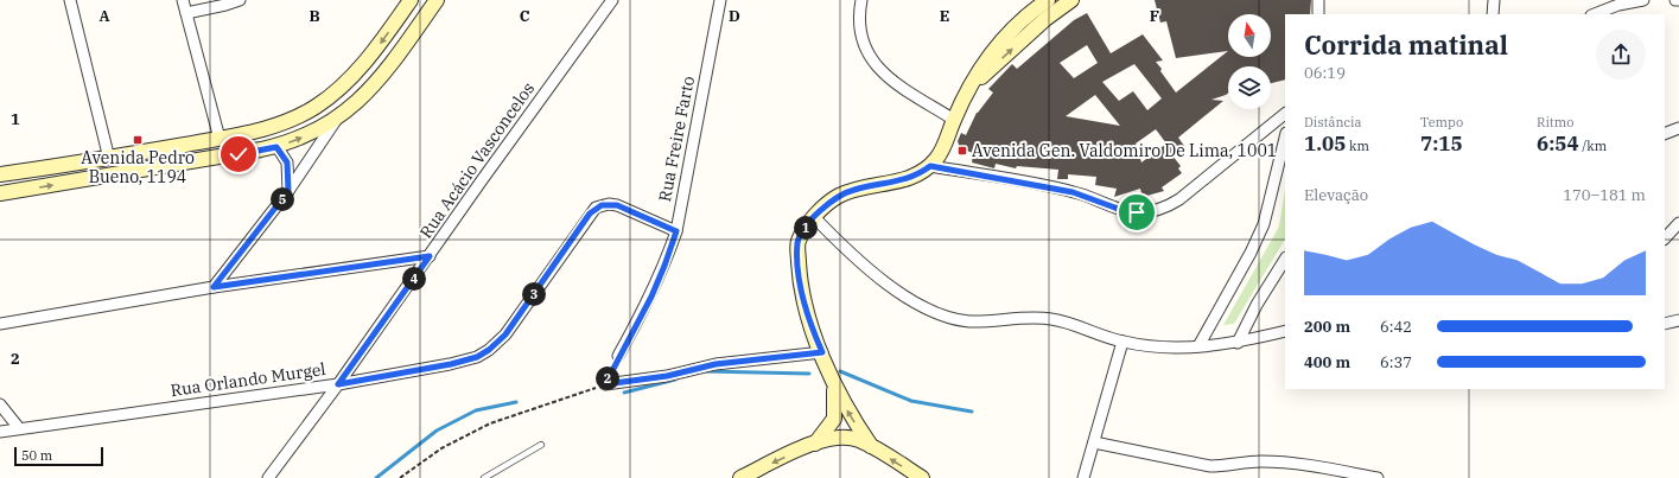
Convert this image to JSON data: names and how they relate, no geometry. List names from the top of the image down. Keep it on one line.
{"streets":{"street":["Rua Freire Farto","Rua Acácio Vasconcelos","Rua Orlando Murgel"]},"crossings":[["Rua Freire Farto","Rua Orlando Murgel"],["Rua Acácio Vasconcelos","Rua Orlando Murgel"]],"places":{"transit":["Avenida Pedro Bueno, 1194","Avenida Gen. Valdomiro De Lima, 1001"]},"scale_bar":"50 m","north":"top","page":{"heading":["Corrida matinal","06:19"],"stats":[["Distância","1.05 km"],["Tempo","7:15"],["Ritmo","6:54 /km"]],"chart":["Elevação","170–181 m"],"pins":["5","1","4","3","2"],"list":[{"name":"200 m","note":"6:42"},{"name":"400 m","note":"6:37"}],"scale":"50 m"},"grid":{"columns":["A","B","C","D","E","F"],"rows":["1","2"]}}
